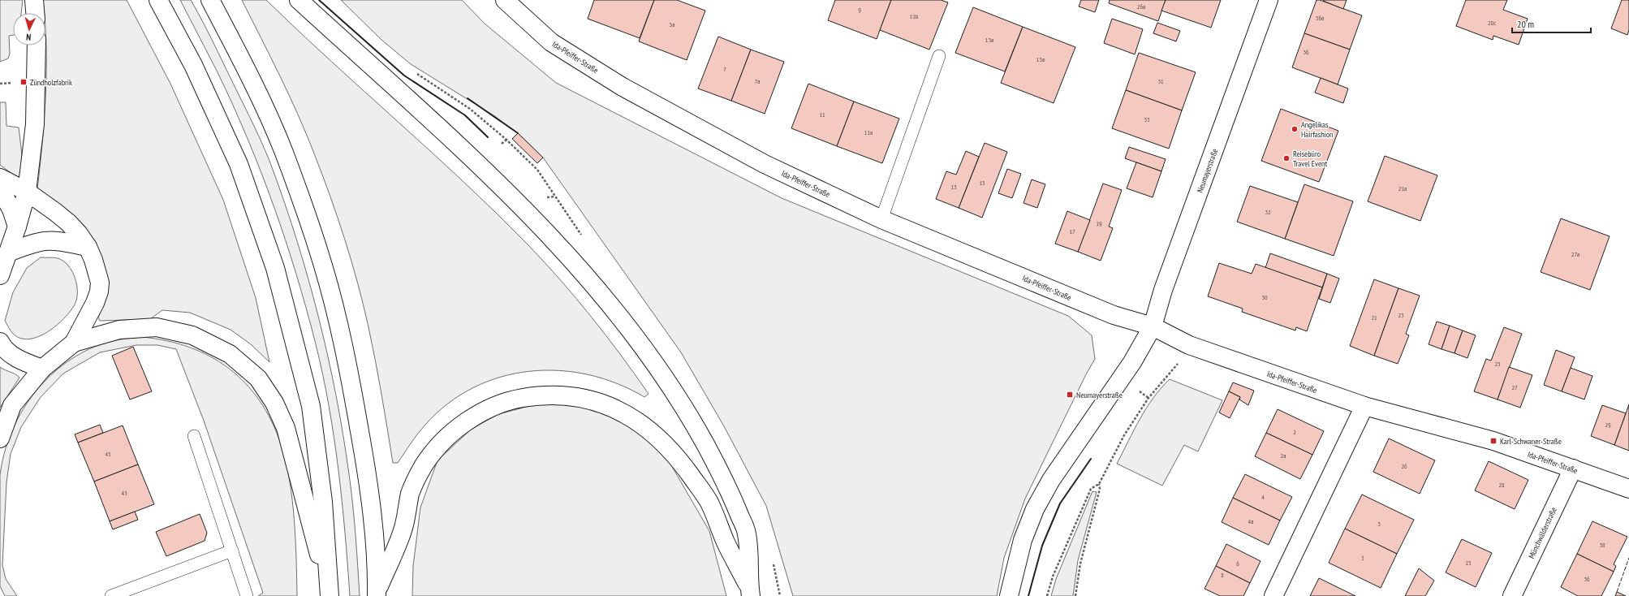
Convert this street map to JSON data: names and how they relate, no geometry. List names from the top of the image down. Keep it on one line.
{"streets":{"main road":["Ida-Pfeiffer-Straße","Neumayerstraße","Münchwälderstraße"]},"crossings":[["Ida-Pfeiffer-Straße","Neumayerstraße"],["Ida-Pfeiffer-Straße","Münchwälderstraße"]],"places":{"transit":["Zündholzfabrik","Neumayerstraße","Karl-Schwaner-Straße"],"other":["Angelikas Hairfashion","Reisebüro Travel Event"]},"house_numbers":["26a","9","11b","36a","28c","5a","13a","36","15a","7","7a","31","11","33","11a","15","13","21a","32","19","17","27a","30","23","21","25","27","29","2","45","2a","26","28","43","4","4a","3","38","5","23","6","8","36"],"scale_bar":"20 m","north":"bottom"}
